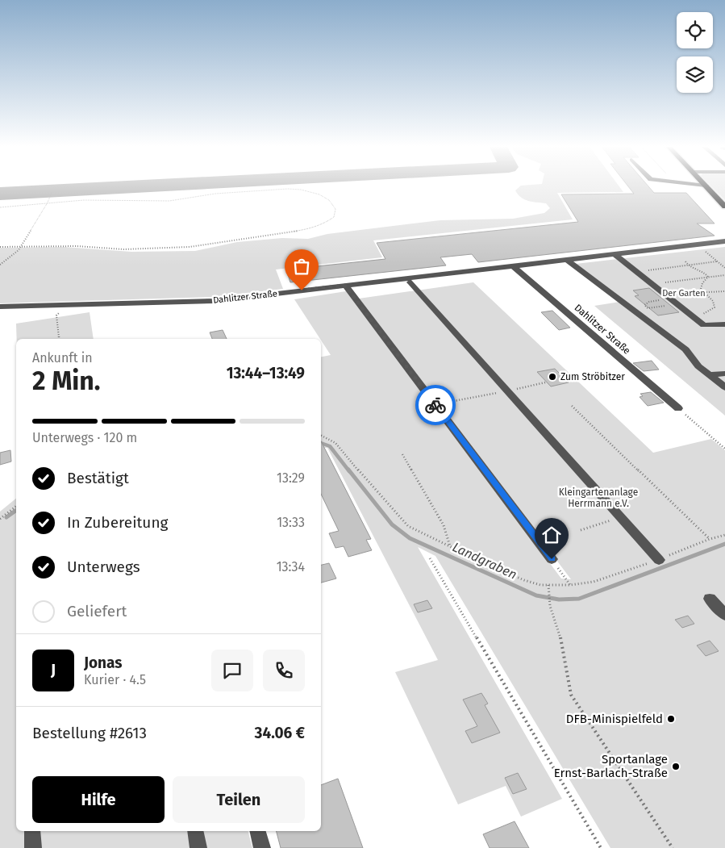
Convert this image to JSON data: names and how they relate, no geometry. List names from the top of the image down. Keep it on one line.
{"streets":{"street":["Dahlitzer Straße"]},"water":["Landgraben"],"parks":["Der Garten","Kleingartenanlage Herrmann e.V."],"places":["Zum Ströbitzer","DFB-Minispielfeld","Sportanlage Ernst-Barlach-Straße"],"page":{"heading":["2 Min.","Ankunft in","13:44–13:49"],"panel":["Jonas","Kurier · 4.5","Bestellung #2613","34.06 €"],"bar":"Unterwegs · 120 m","list":[["Bestätigt","13:29"],["In Zubereitung","13:33"],["Unterwegs","13:34"],"Geliefert"],"round":"J","buttons":["Hilfe","Teilen"]}}
